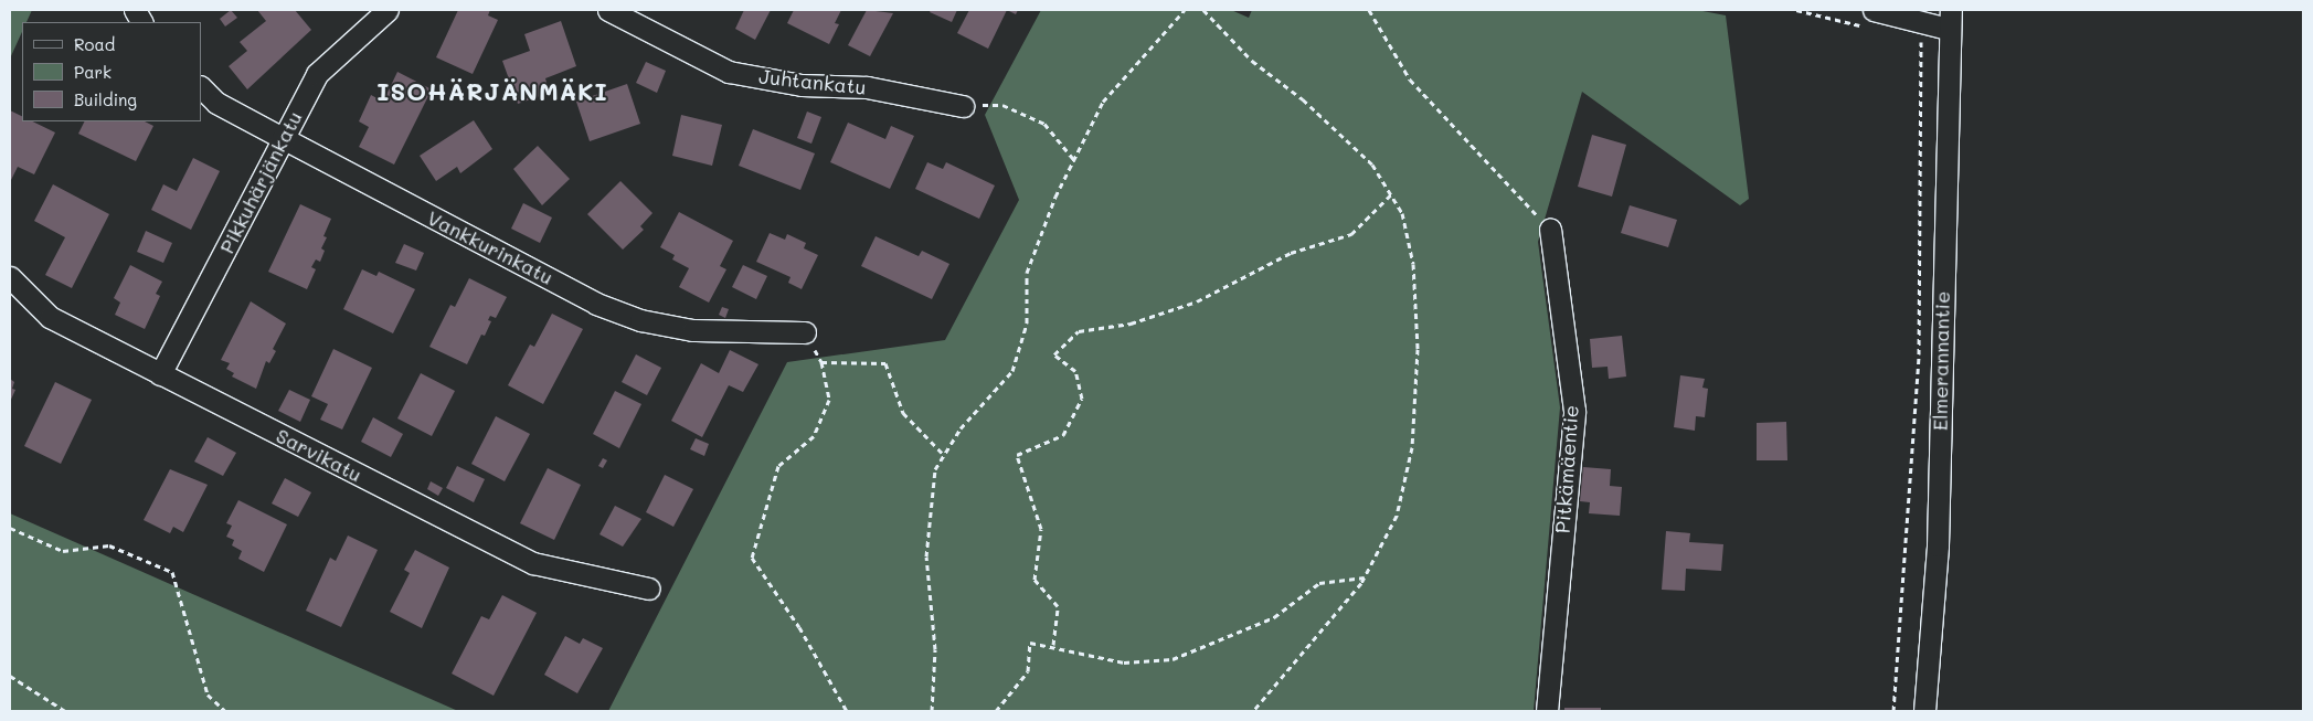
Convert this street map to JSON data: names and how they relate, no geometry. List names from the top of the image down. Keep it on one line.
{"streets":{"street":["Juhtankatu","Pikkuhärjänkatu","Vankkurinkatu","Elmerannantie","Sarvikatu","Pitkämäentie"]},"crossings":[["Pikkuhärjänkatu","Vankkurinkatu"],["Pikkuhärjänkatu","Sarvikatu"]],"districts":["ISOHÄRJÄNMÄKI"],"legend":["Road","Park","Building"]}
